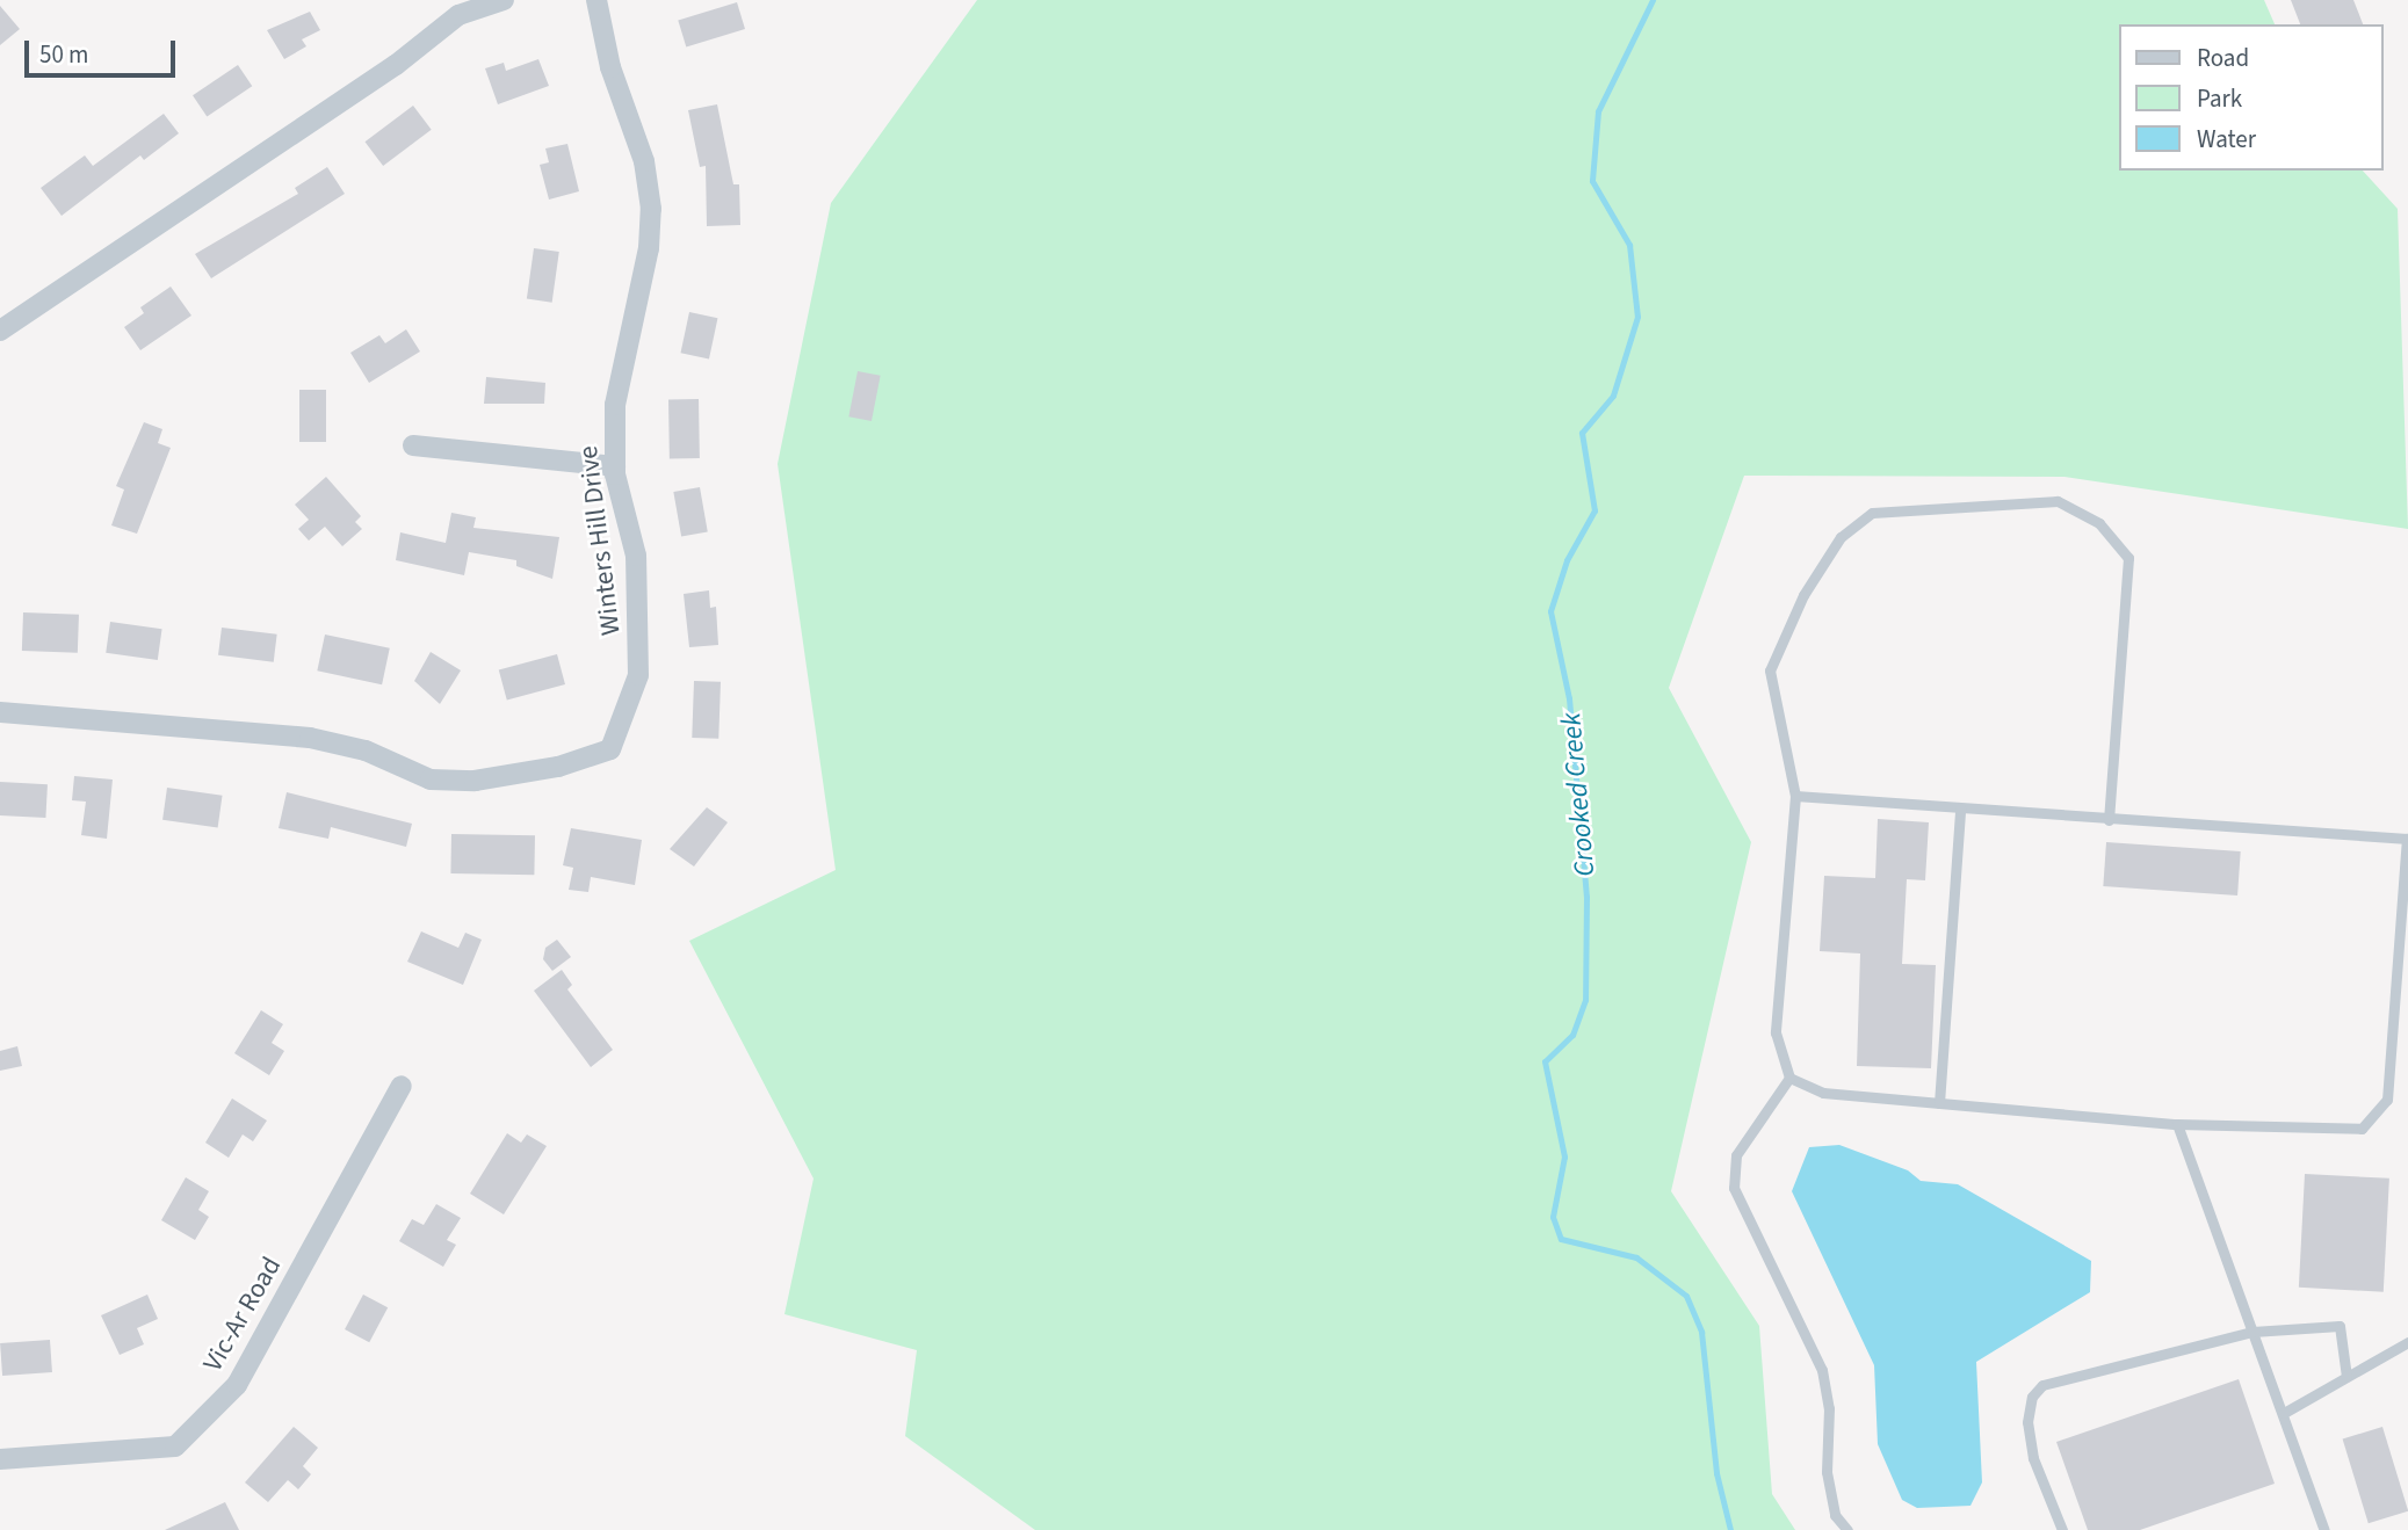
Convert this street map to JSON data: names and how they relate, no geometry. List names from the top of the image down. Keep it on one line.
{"streets":{"street":["Winters Hill Drive","Vic-Ar Road"]},"water":["Crooked Creek"],"legend":["Road","Park","Water"],"scale_bar":"50 m"}
